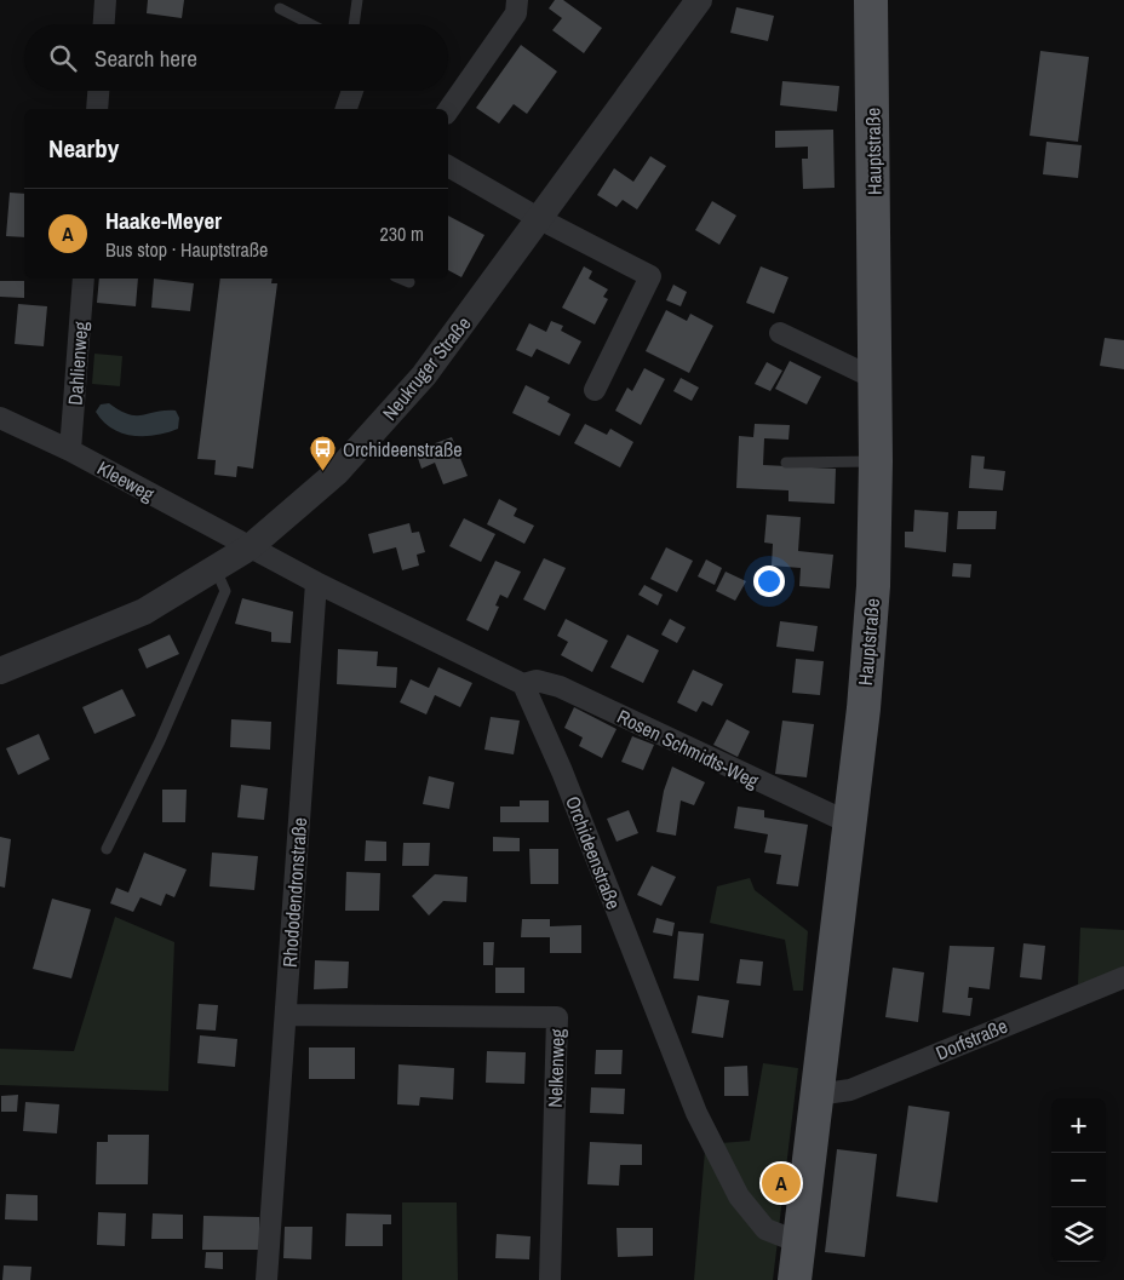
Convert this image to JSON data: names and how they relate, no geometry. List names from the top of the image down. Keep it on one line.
{"streets":{"main road":["Hauptstraße"],"street":["Dahlienweg","Neukruger Straße","Kleeweg","Rosen Schmidts-Weg","Orchideenstraße","Rhododendronstraße","Dorfstraße","Nelkenweg"]},"crossings":[["Hauptstraße","Rosen Schmidts-Weg"],["Hauptstraße","Orchideenstraße"],["Hauptstraße","Dorfstraße"],["Dahlienweg","Kleeweg"],["Neukruger Straße","Kleeweg"],["Rosen Schmidts-Weg","Orchideenstraße"],["Rhododendronstraße","Nelkenweg"]],"places":{"bus stop":["Orchideenstraße"]},"page":{"search":"Search here","heading":"Nearby","list":[{"mark":"A","name":"Haake-Meyer","note":"Bus stop · Hauptstraße","value":"230 m"}],"map_buttons":["+","−"],"pins":"A"}}
